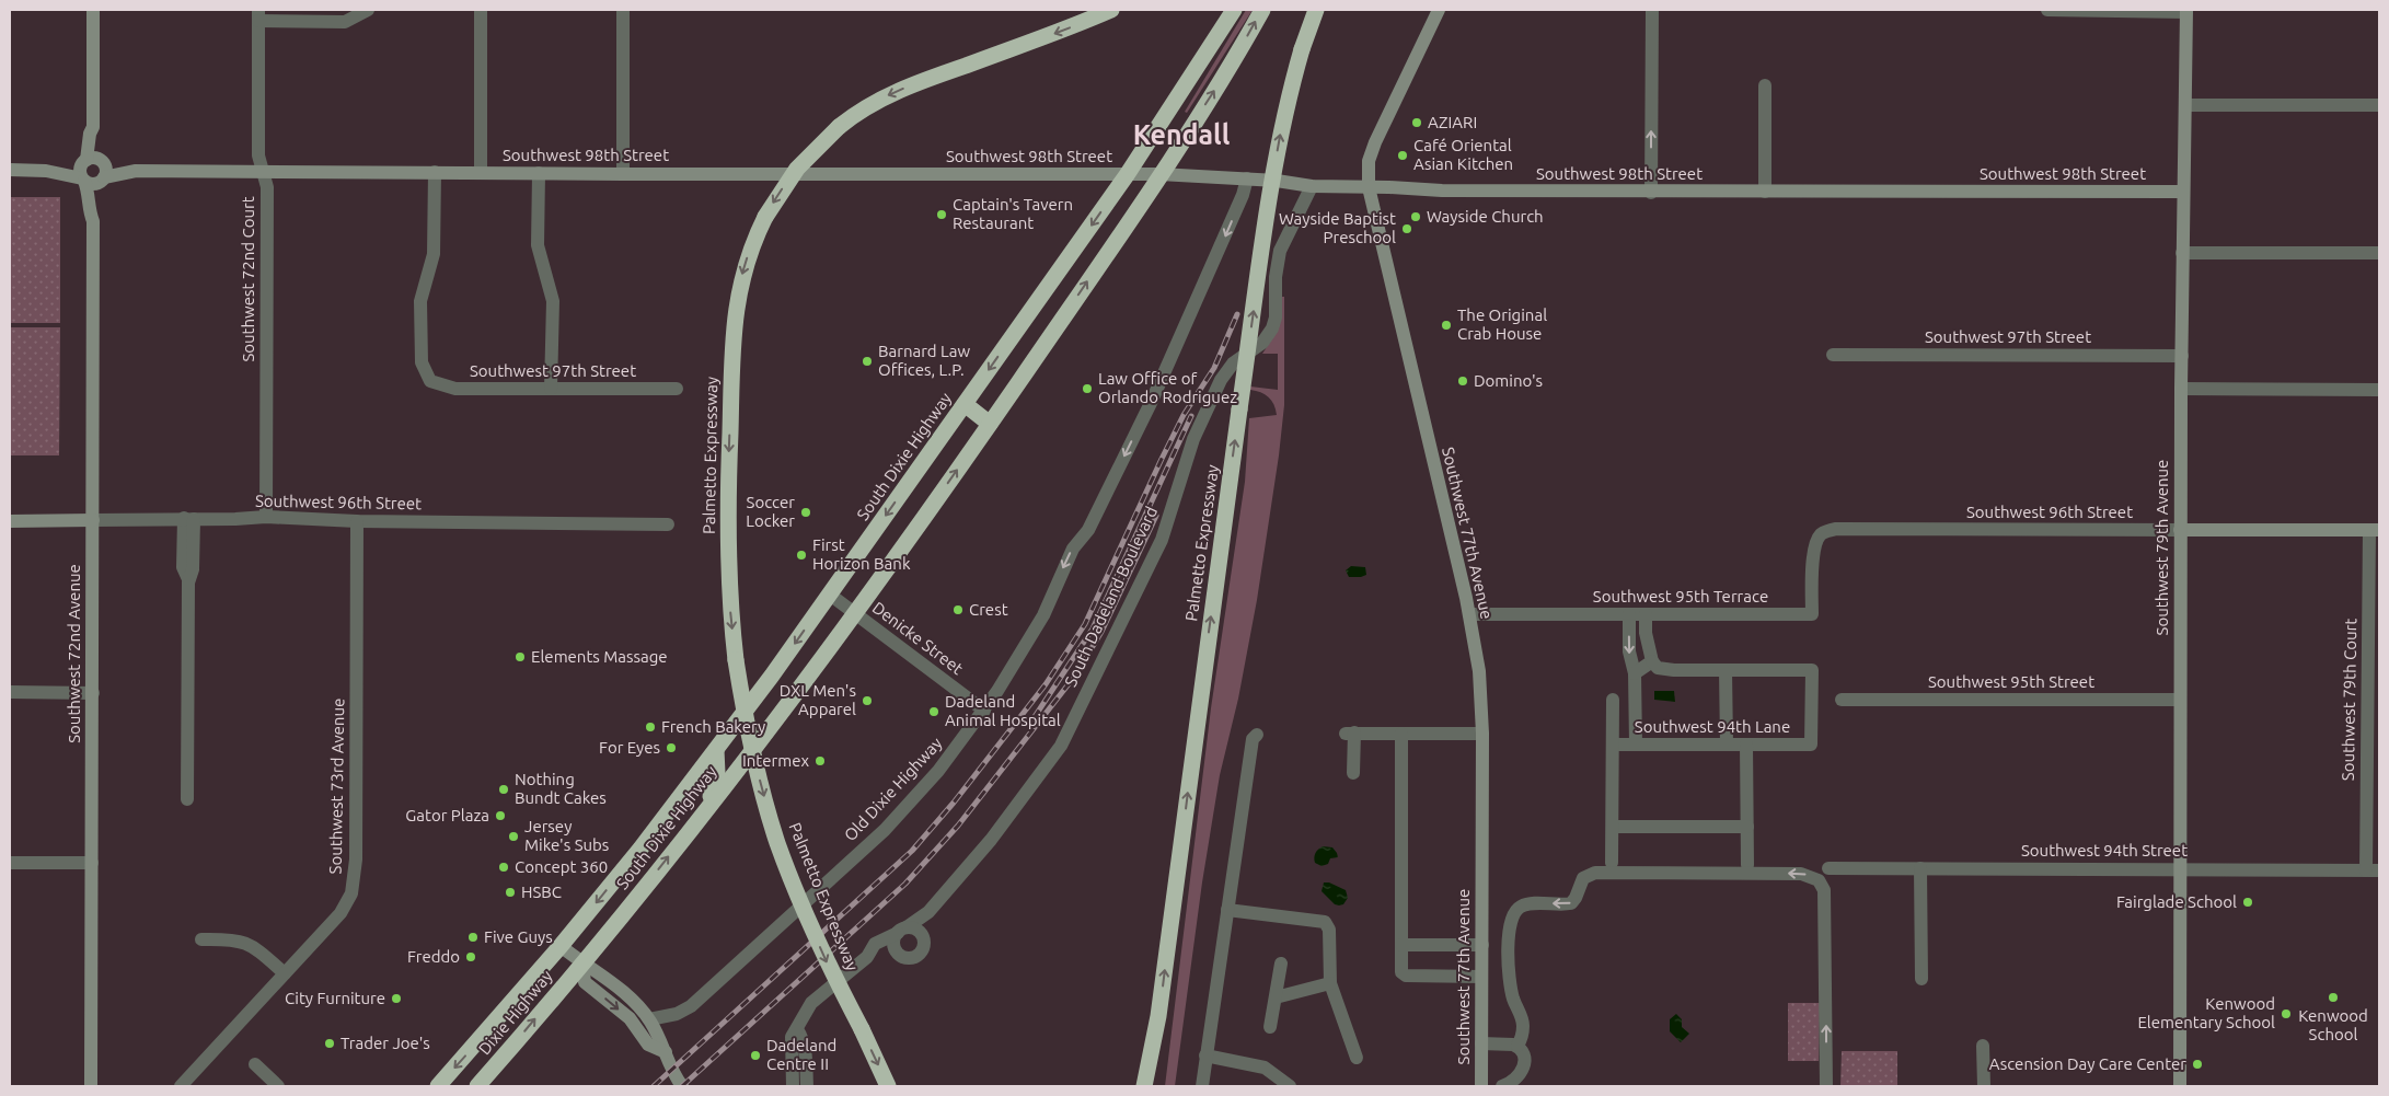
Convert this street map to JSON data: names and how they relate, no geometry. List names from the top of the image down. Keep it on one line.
{"streets":{"highway":["Palmetto Expressway","South Dixie Highway","Dixie Highway"],"street":["Southwest 98th Street","Southwest 72nd Court","Southwest 97th Street","Southwest 96th Street","Southwest 77th Avenue","Southwest 79th Avenue","South Dadeland Boulevard","Southwest 95th Terrace","Denicke Street","Southwest 72nd Avenue","Southwest 95th Street","Southwest 79th Court","Southwest 94th Lane","Southwest 73rd Avenue","Old Dixie Highway","Southwest 94th Street"]},"crossings":[["Southwest 98th Street","Southwest 72nd Court"],["Southwest 98th Street","Southwest 97th Street"],["Southwest 98th Street","South Dixie Highway"],["Southwest 98th Street","Southwest 77th Avenue"],["Southwest 98th Street","Southwest 79th Avenue"],["Southwest 98th Street","South Dadeland Boulevard"],["Southwest 98th Street","Southwest 72nd Avenue"],["Southwest 98th Street","Old Dixie Highway"],["Southwest 72nd Court","Southwest 96th Street"],["Southwest 97th Street","Southwest 79th Avenue"],["South Dixie Highway","Denicke Street"],["South Dixie Highway","Dixie Highway"],["Southwest 96th Street","Southwest 79th Avenue"],["Southwest 96th Street","Southwest 95th Terrace"],["Southwest 96th Street","Southwest 72nd Avenue"],["Southwest 96th Street","Southwest 79th Court"],["Southwest 96th Street","Southwest 73rd Avenue"],["Southwest 77th Avenue","Southwest 95th Terrace"],["Southwest 79th Avenue","Southwest 95th Street"],["Southwest 79th Avenue","Southwest 94th Street"],["Denicke Street","Old Dixie Highway"],["Southwest 79th Court","Southwest 94th Street"]],"one_way":["Old Dixie Highway","Dixie Highway"],"districts":["Kendall"],"places":["AZIARI","Café Oriental Asian Kitchen","Captain's Tavern Restaurant","Wayside Church","Wayside Baptist Preschool","The Original Crab House","Barnard Law Offices, L.P.","Domino's","Law Office of Orlando Rodriguez","Soccer Locker","First Horizon Bank","Crest","Elements Massage","DXL Men's Apparel","Dadeland Animal Hospital","French Bakery","For Eyes","Intermex","Nothing Bundt Cakes","Gator Plaza","Jersey Mike's Subs","Concept 360","HSBC","Fairglade School","Five Guys","Freddo","Kenwood School","City Furniture","Kenwood Elementary School","Trader Joe's","Dadeland Centre II","Ascension Day Care Center"]}
